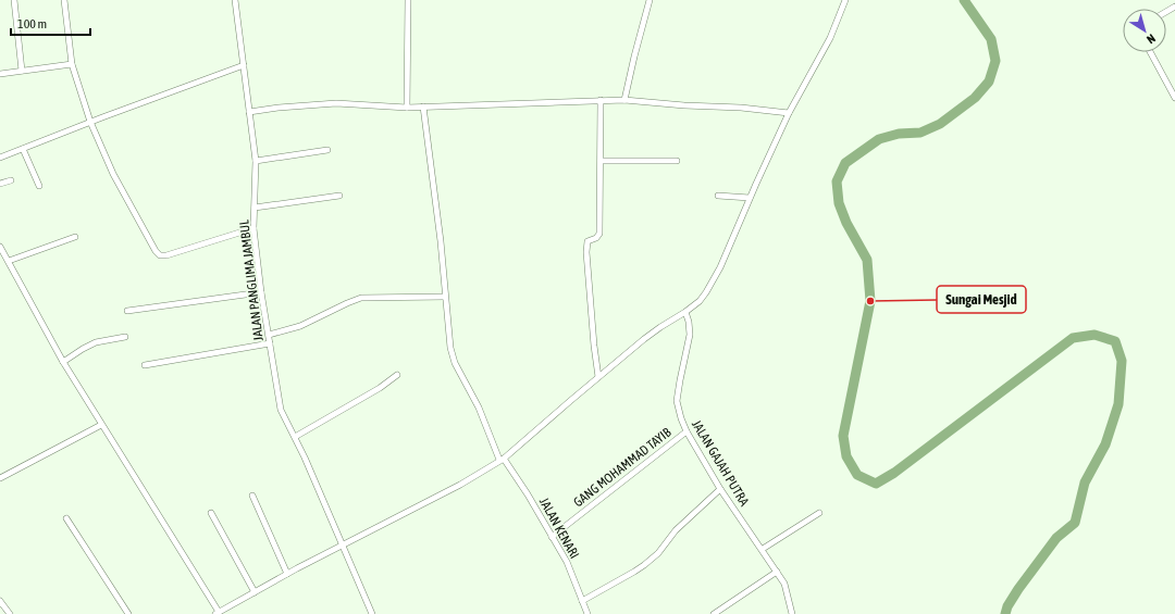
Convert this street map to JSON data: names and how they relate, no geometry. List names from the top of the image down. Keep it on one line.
{"streets":{"street":["JALAN PANGLIMA JAMBUL","JALAN GAJAH PUTRA","GANG MOHAMMAD TAYIB","JALAN KENARI"]},"crossings":[["JALAN GAJAH PUTRA","GANG MOHAMMAD TAYIB"],["GANG MOHAMMAD TAYIB","JALAN KENARI"]],"places":["Sungai Mesjid"],"scale_bar":"100 m","north":"bottom right"}
